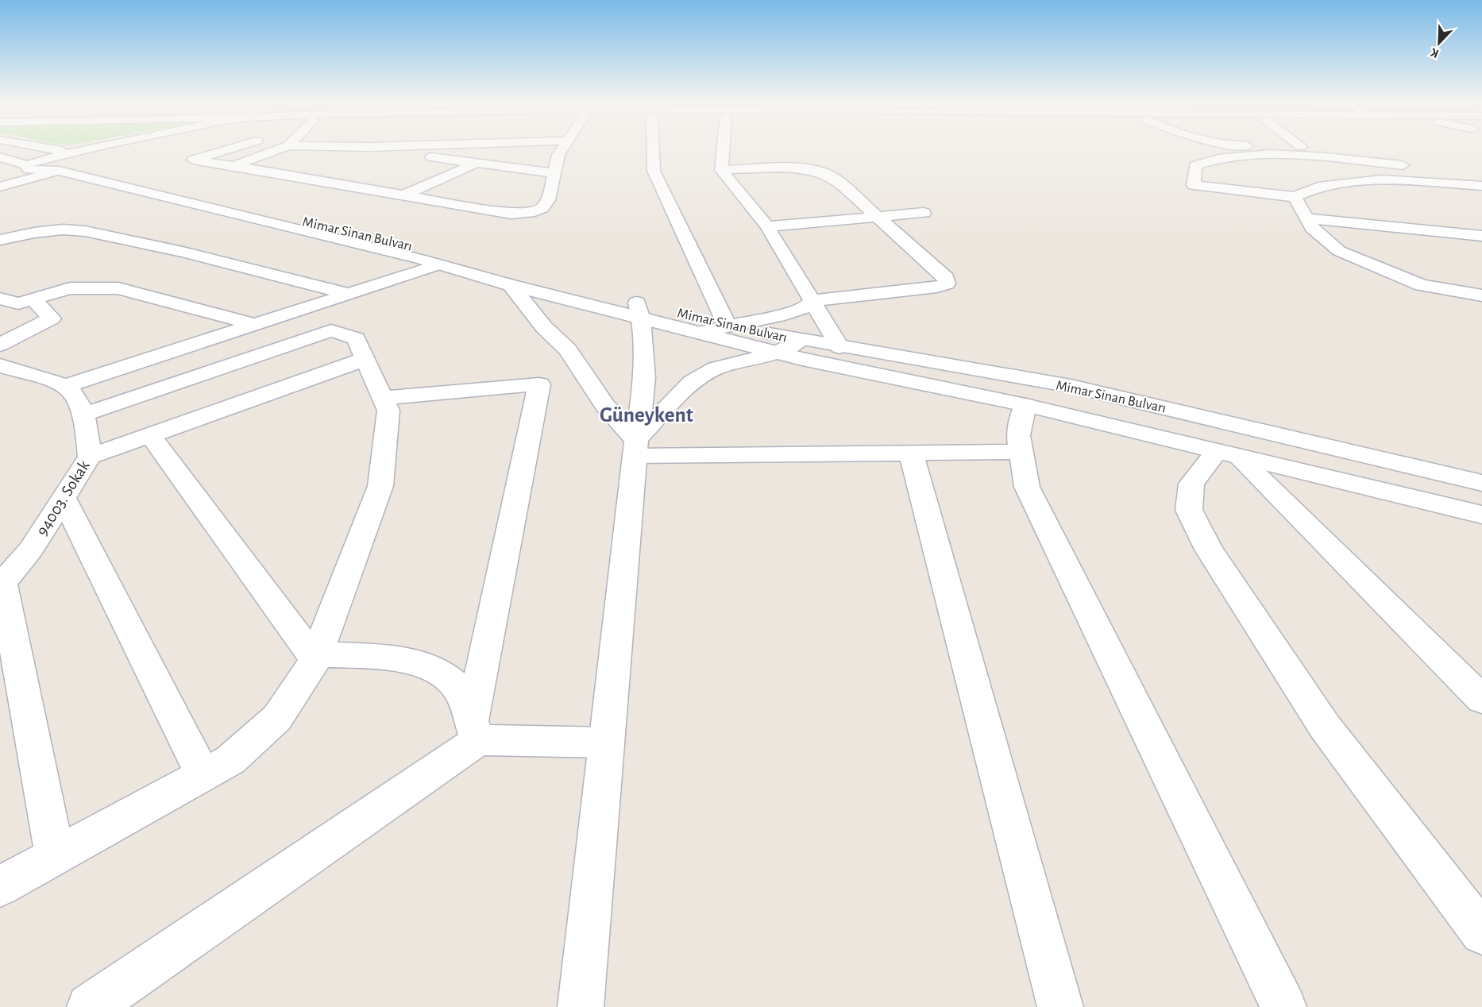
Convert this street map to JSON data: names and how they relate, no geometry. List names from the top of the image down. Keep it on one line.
{"streets":{"street":["Mimar Sinan Bulvarı","94003. Sokak"]},"districts":["Güneykent"],"north":"bottom left"}
